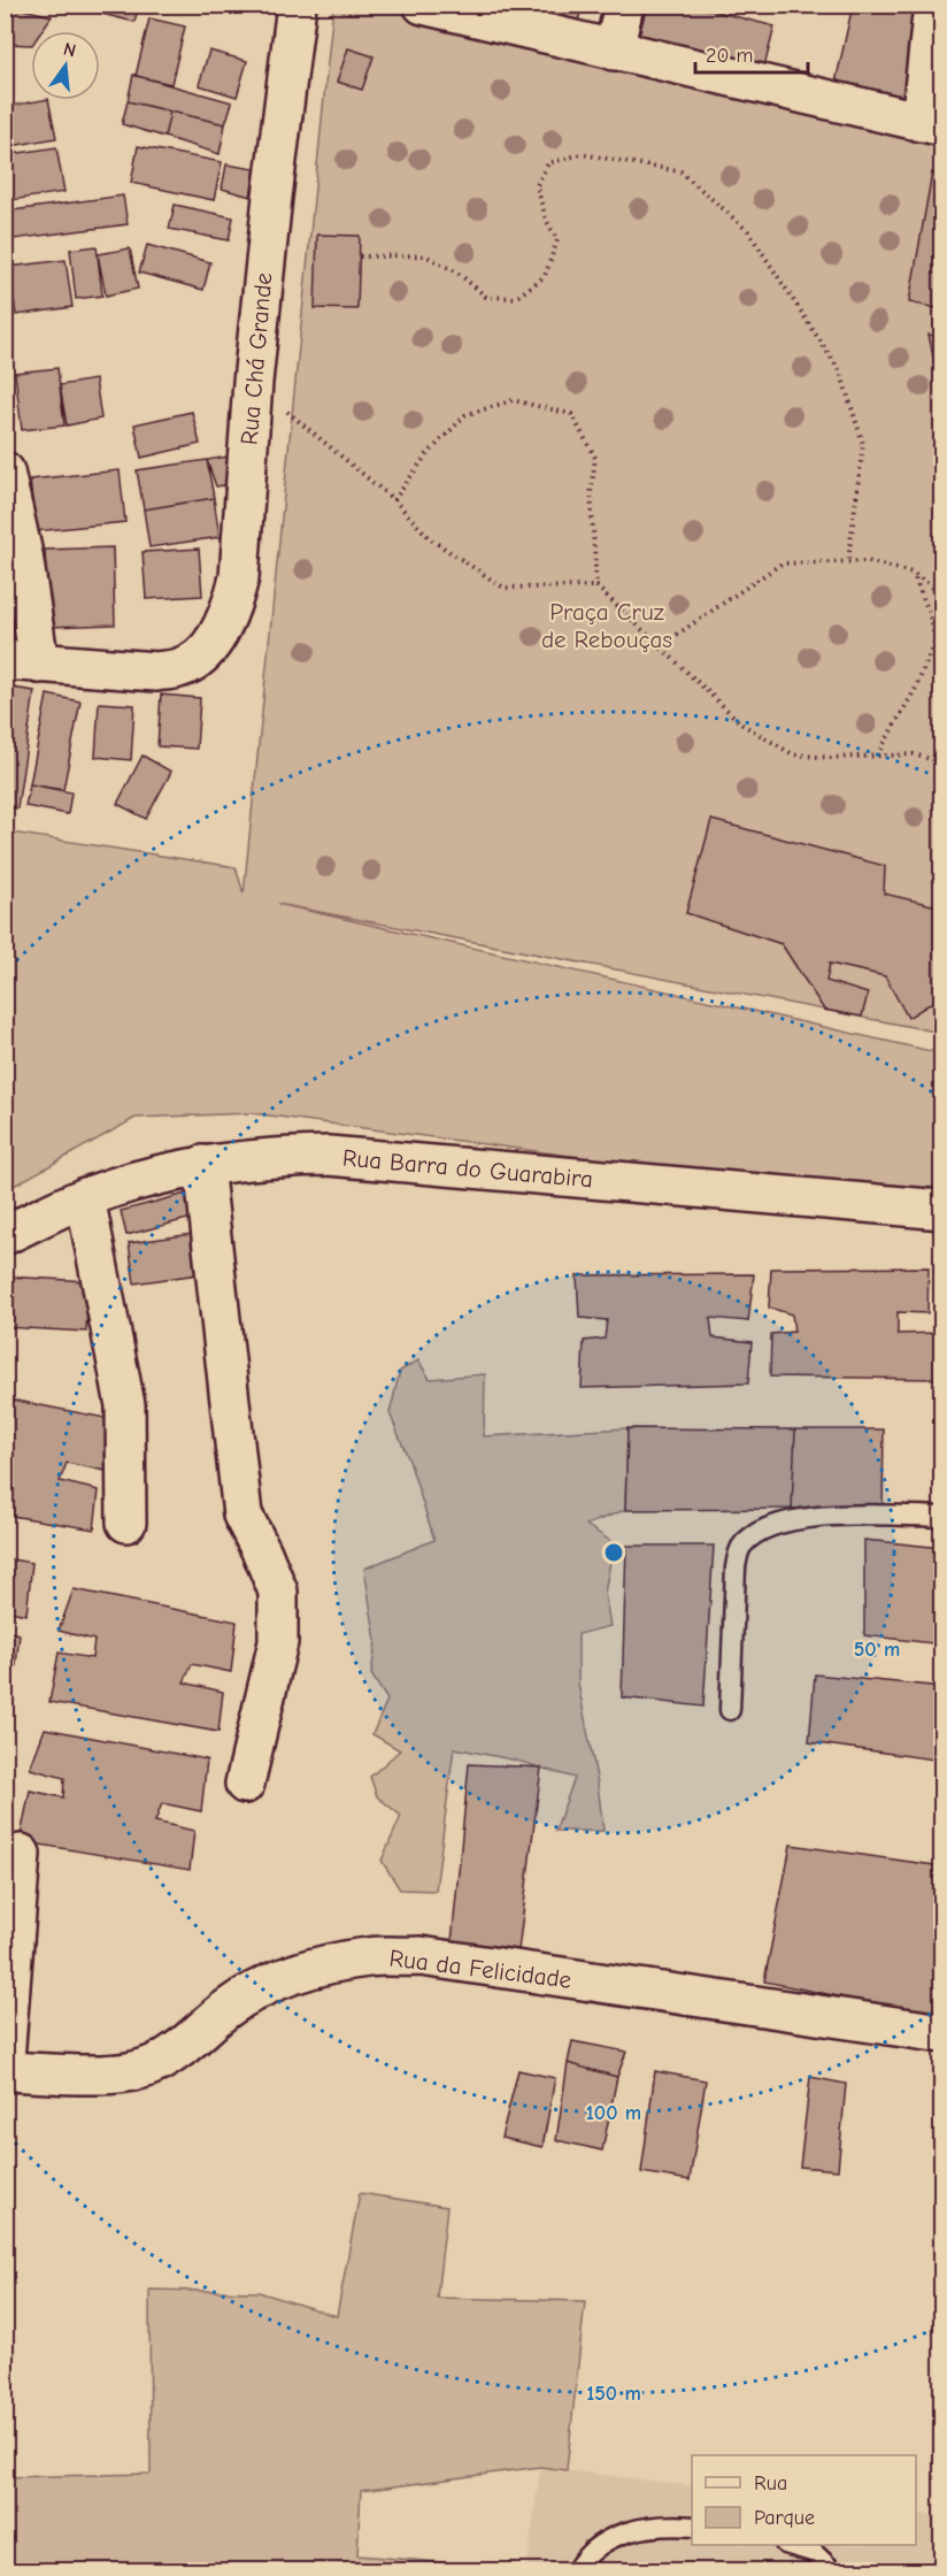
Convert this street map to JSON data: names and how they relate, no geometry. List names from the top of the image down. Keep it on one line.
{"streets":{"street":["Rua Chá Grande","Rua Barra do Guarabira","Rua da Felicidade"]},"parks":["Praça Cruz de Rebouças"],"legend":["Rua","Parque"],"scale_bar":"20 m","north":"top","rings":["50 m","100 m","150 m"]}
